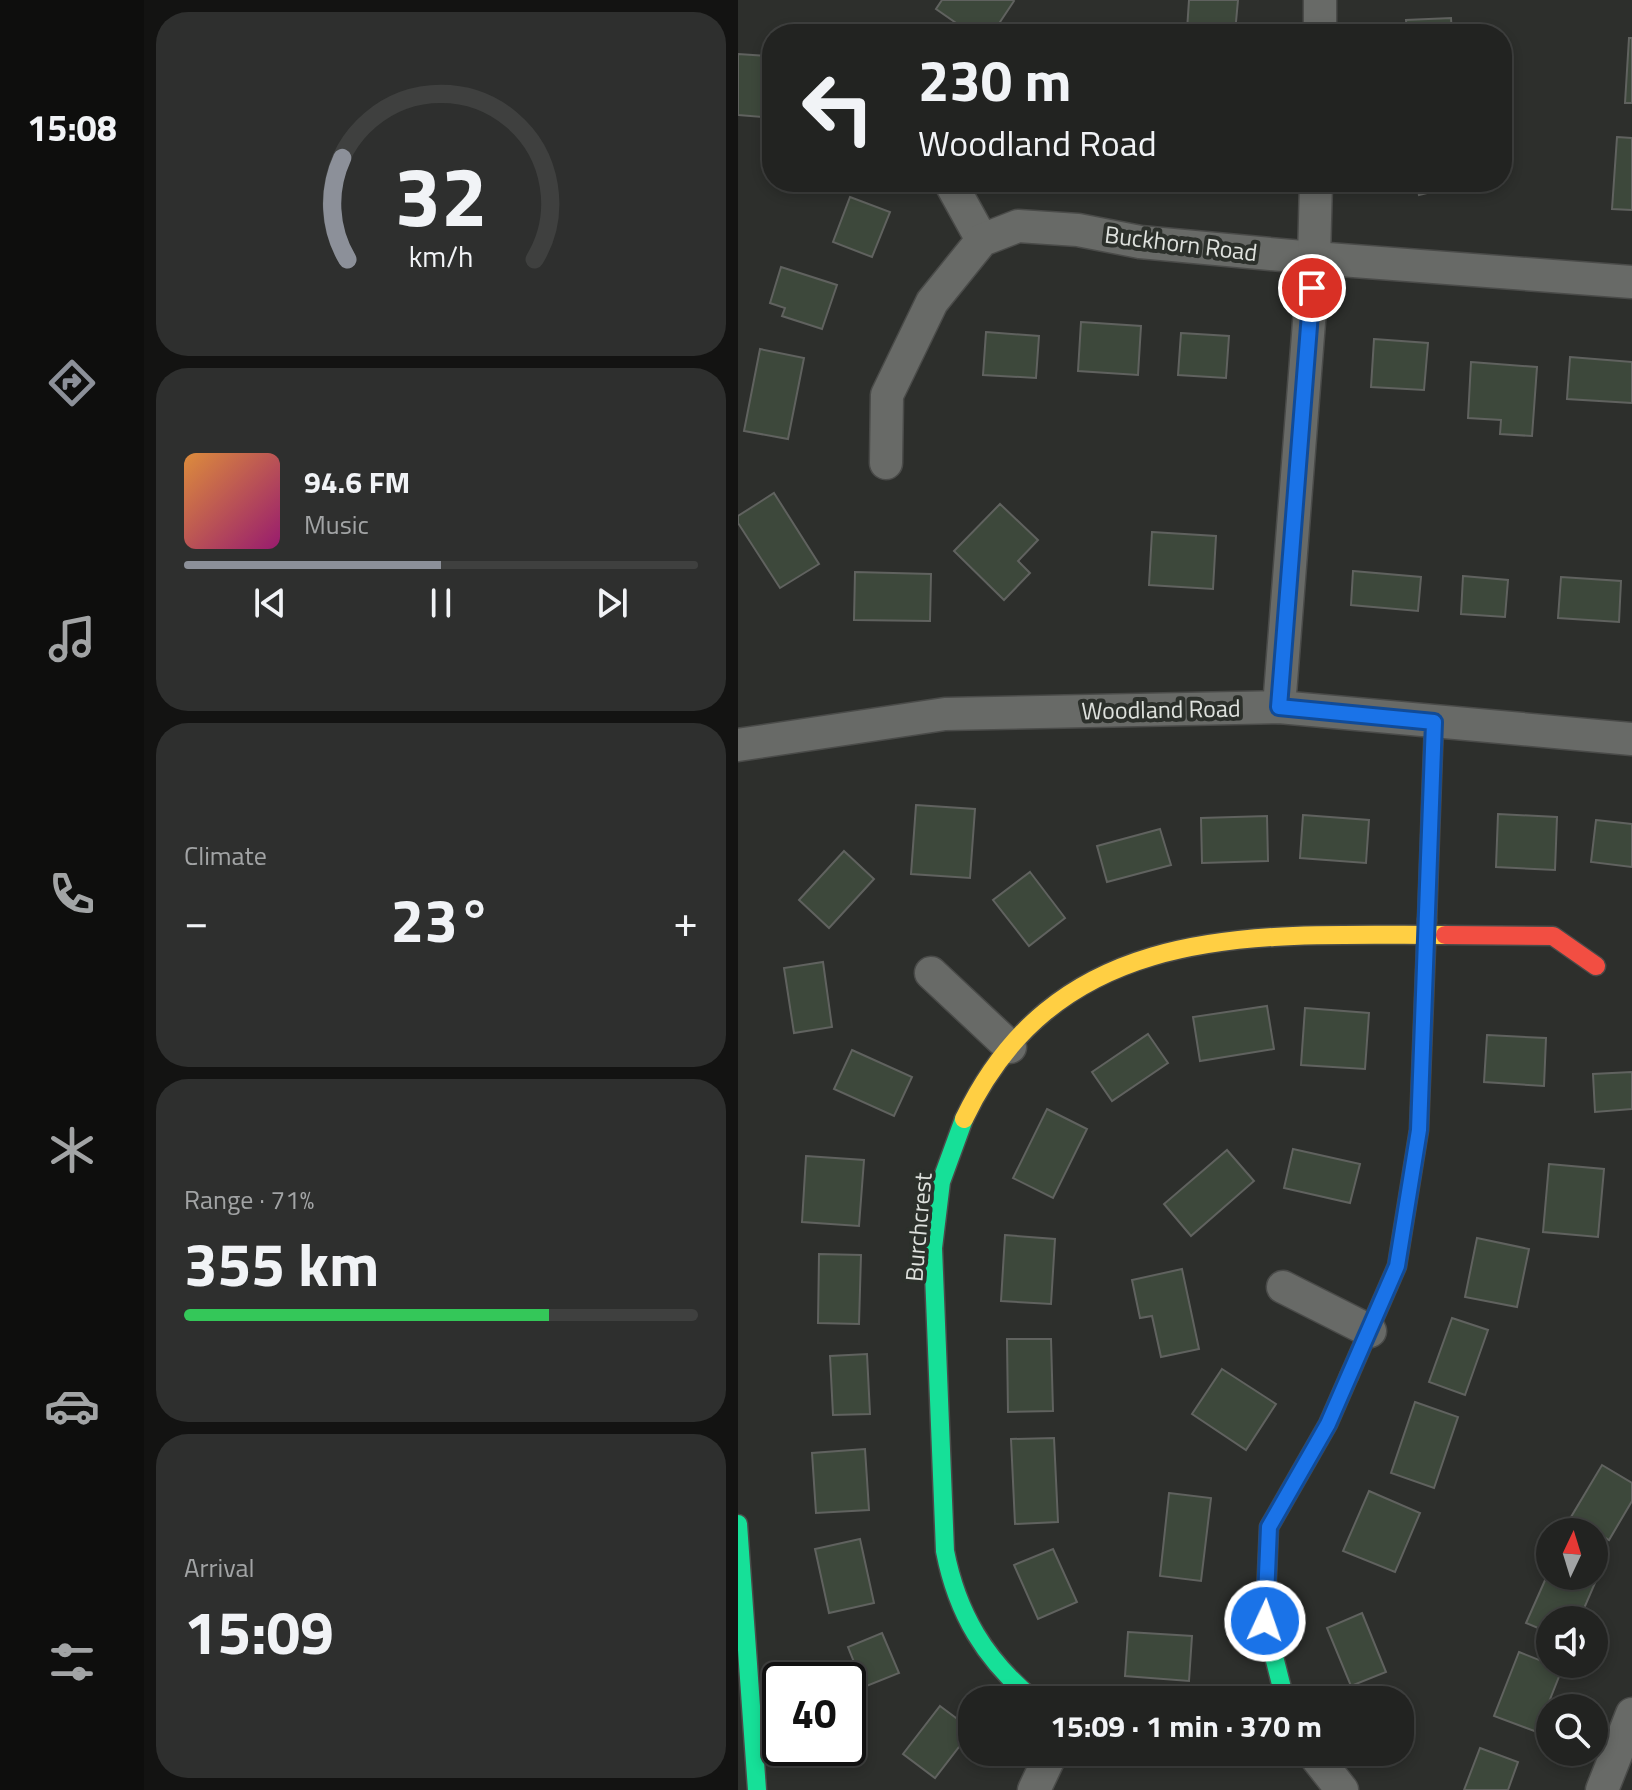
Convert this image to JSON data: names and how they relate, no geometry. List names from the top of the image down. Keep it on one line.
{"streets":{"street":["Buckhorn Road","Woodland Road","Burchcrest"]},"north":"top","page":{"tabs":"15:08","turn":["230 m","Woodland Road"],"song":["94.6 FM","Music"],"tile":["Climate",["Range · 71%","355 km"],["Arrival","15:09"]],"heat":["−","23°","+"],"limit":"40","trip":"15:09 · 1 min · 370 m","gauge":["32","km/h"]}}
